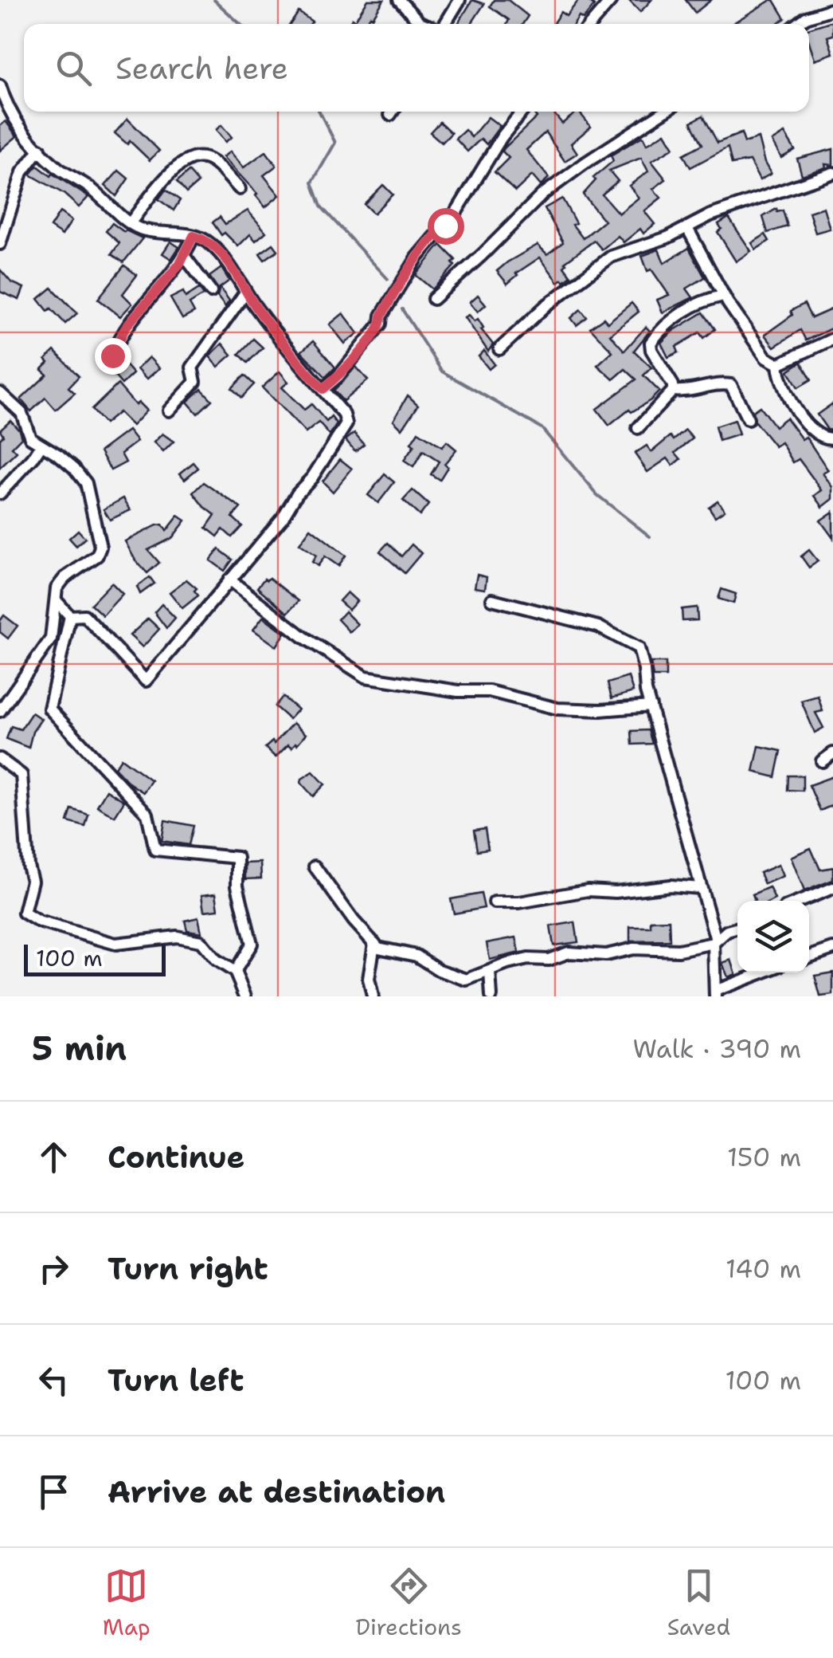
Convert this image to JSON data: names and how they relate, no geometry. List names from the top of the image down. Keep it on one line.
{"scale_bar":"100 m","page":{"search":"Search here","scale":"100 m","heading":["5 min","Walk · 390 m"],"list":[["Continue","150 m"],["Turn right","140 m"],["Turn left","100 m"],"Arrive at destination"],"nav":["Map","Directions","Saved"]}}
